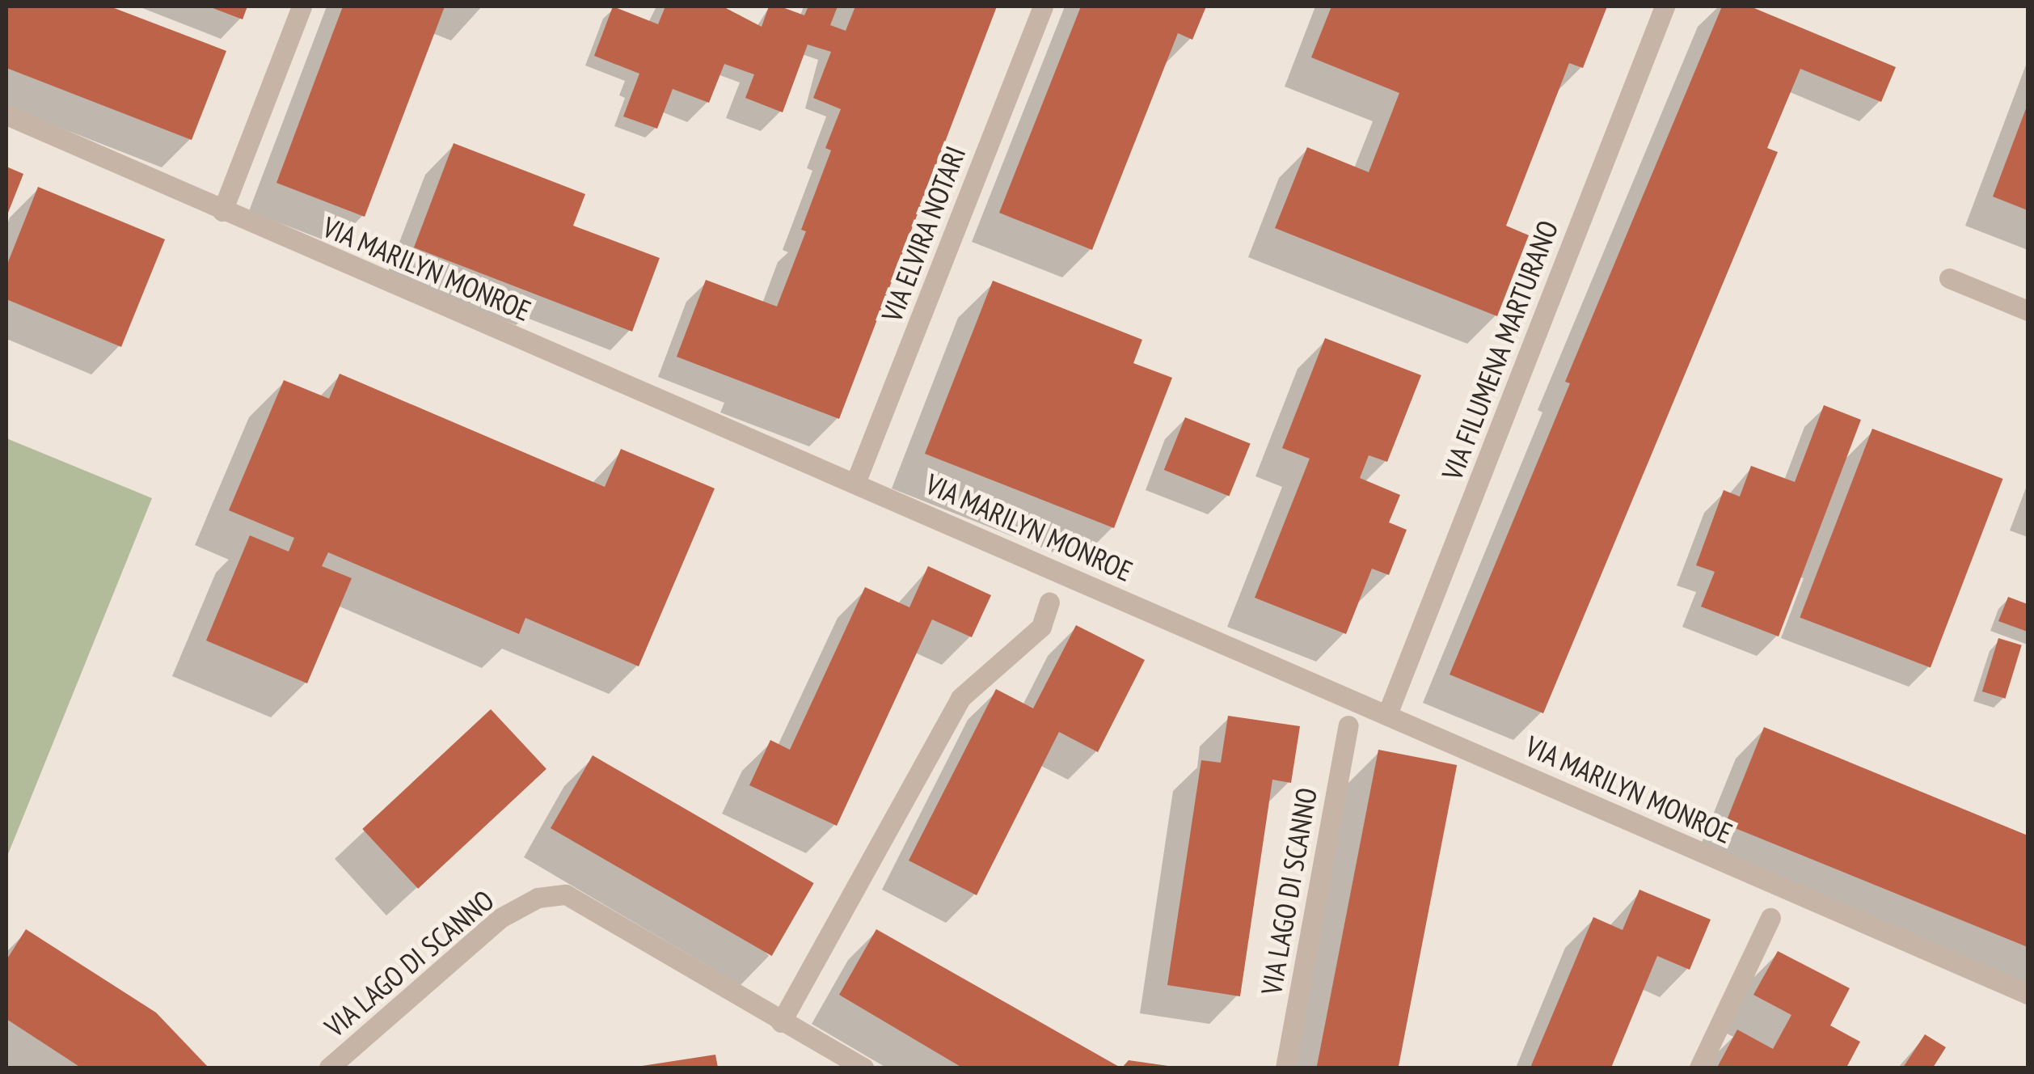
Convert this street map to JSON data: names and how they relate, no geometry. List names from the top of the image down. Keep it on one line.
{"streets":{"street":["VIA ELVIRA NOTARI","VIA MARILYN MONROE","VIA FILUMENA MARTURANO","VIA LAGO DI SCANNO"]},"crossings":[["VIA ELVIRA NOTARI","VIA MARILYN MONROE"],["VIA MARILYN MONROE","VIA FILUMENA MARTURANO"]]}
